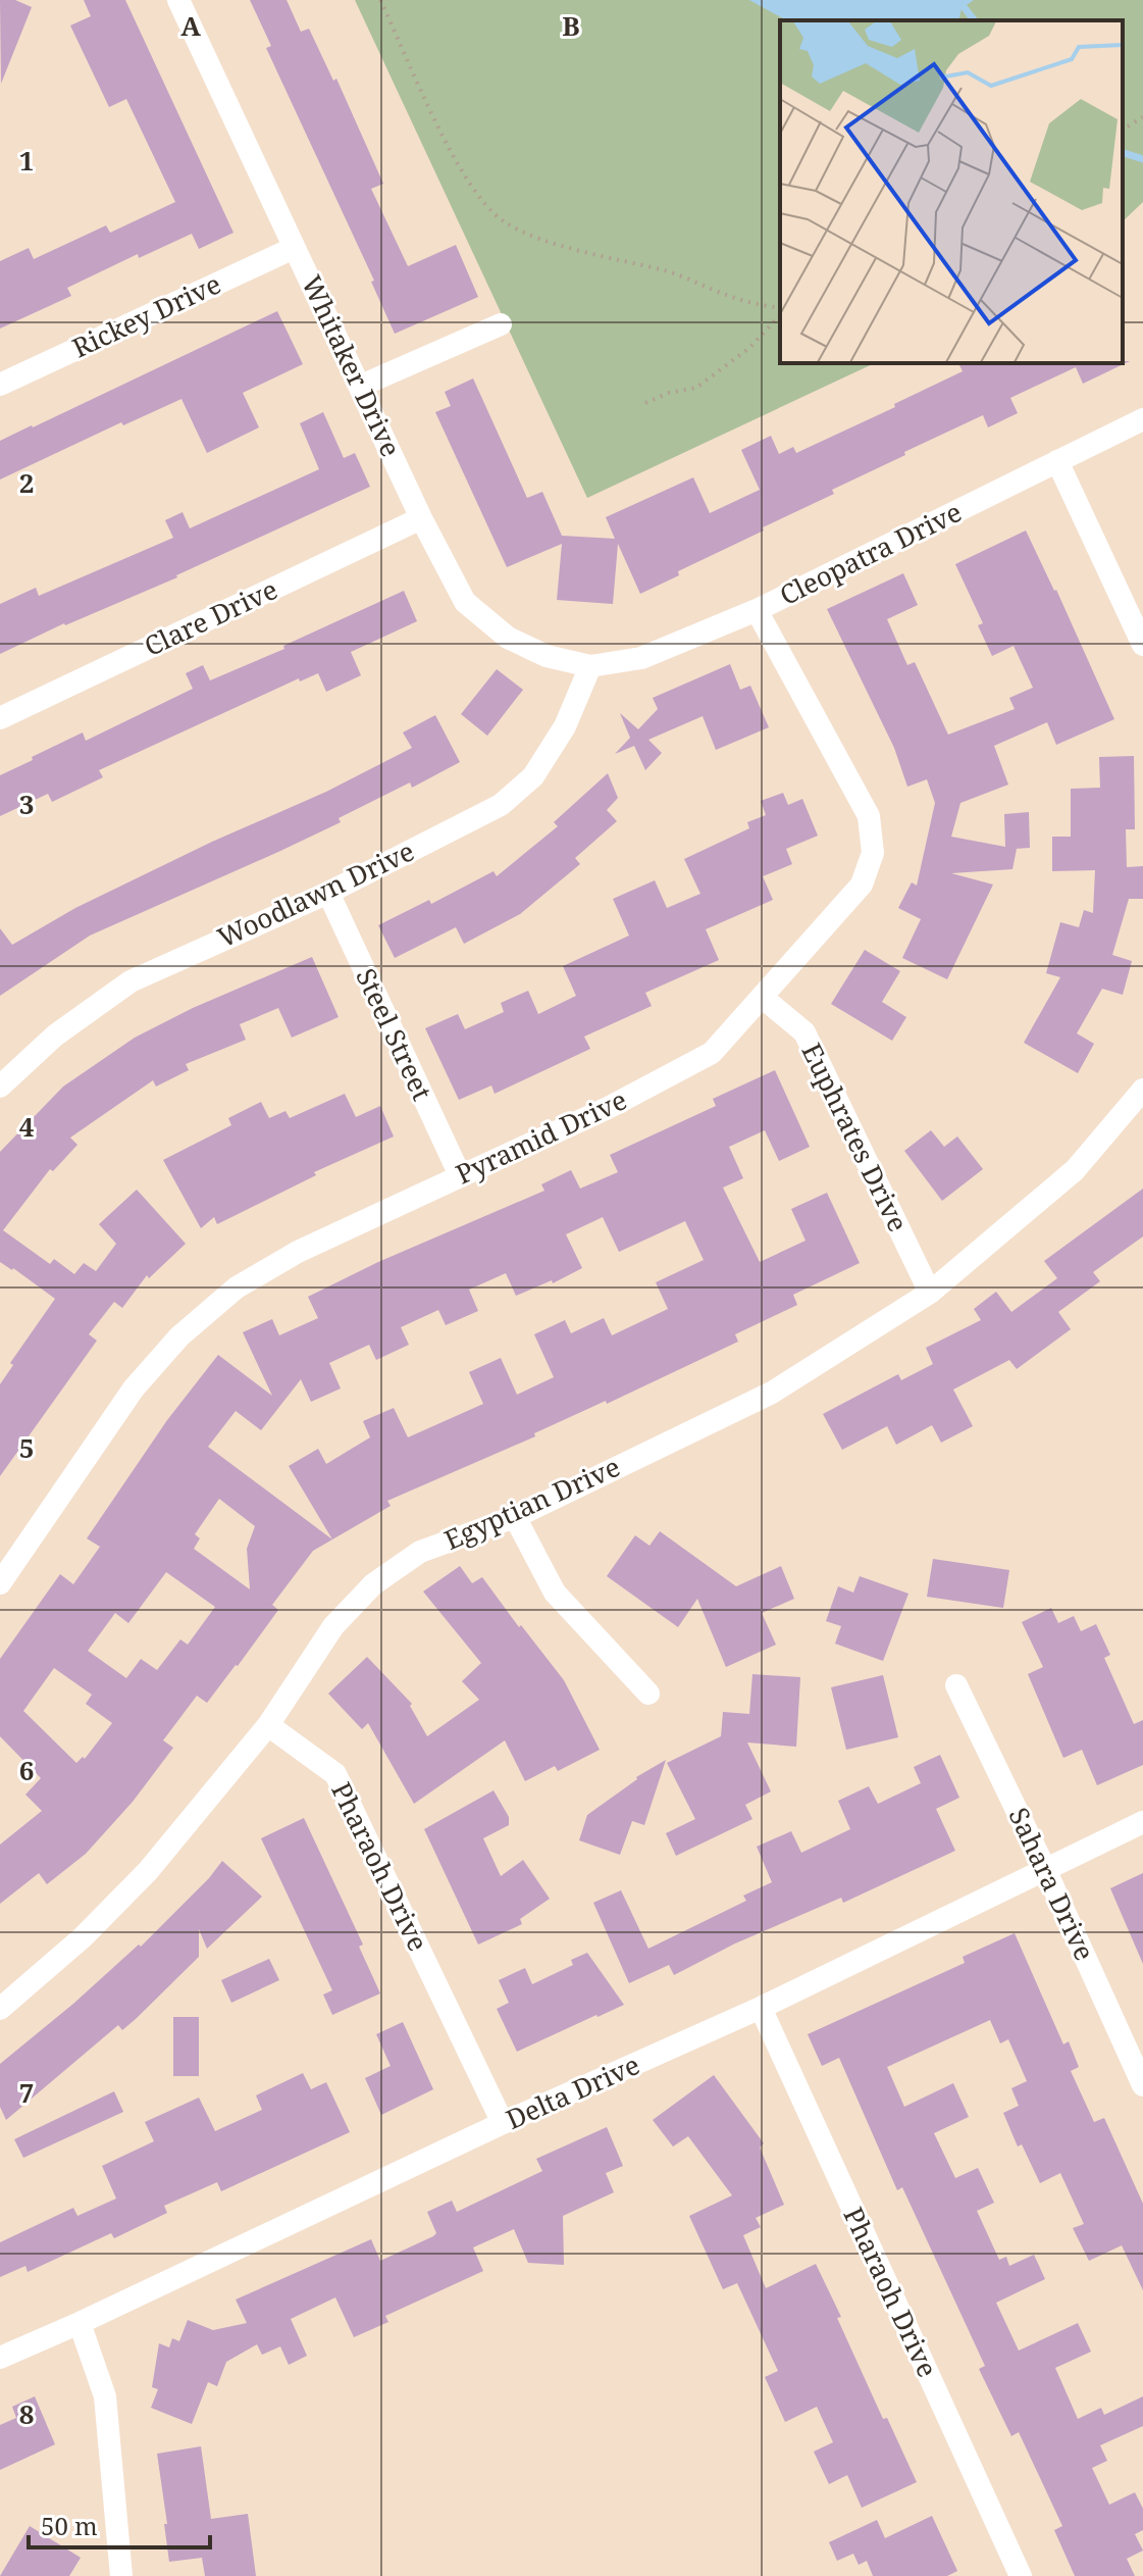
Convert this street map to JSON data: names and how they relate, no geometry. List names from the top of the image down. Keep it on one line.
{"streets":{"street":["Rickey Drive","Whitaker Drive","Cleopatra Drive","Clare Drive","Woodlawn Drive","Steel Street","Pyramid Drive","Euphrates Drive","Egyptian Drive","Pharaoh Drive","Sahara Drive","Delta Drive"]},"crossings":[["Rickey Drive","Whitaker Drive"],["Whitaker Drive","Cleopatra Drive"],["Whitaker Drive","Clare Drive"],["Whitaker Drive","Woodlawn Drive"],["Cleopatra Drive","Woodlawn Drive"],["Cleopatra Drive","Pyramid Drive"],["Woodlawn Drive","Steel Street"],["Steel Street","Pyramid Drive"],["Pyramid Drive","Euphrates Drive"],["Euphrates Drive","Egyptian Drive"],["Egyptian Drive","Pharaoh Drive"],["Pharaoh Drive","Delta Drive"],["Sahara Drive","Delta Drive"]],"scale_bar":"50 m","grid":{"columns":["A","B"],"rows":["1","2","3","4","5","6","7","8"]}}
